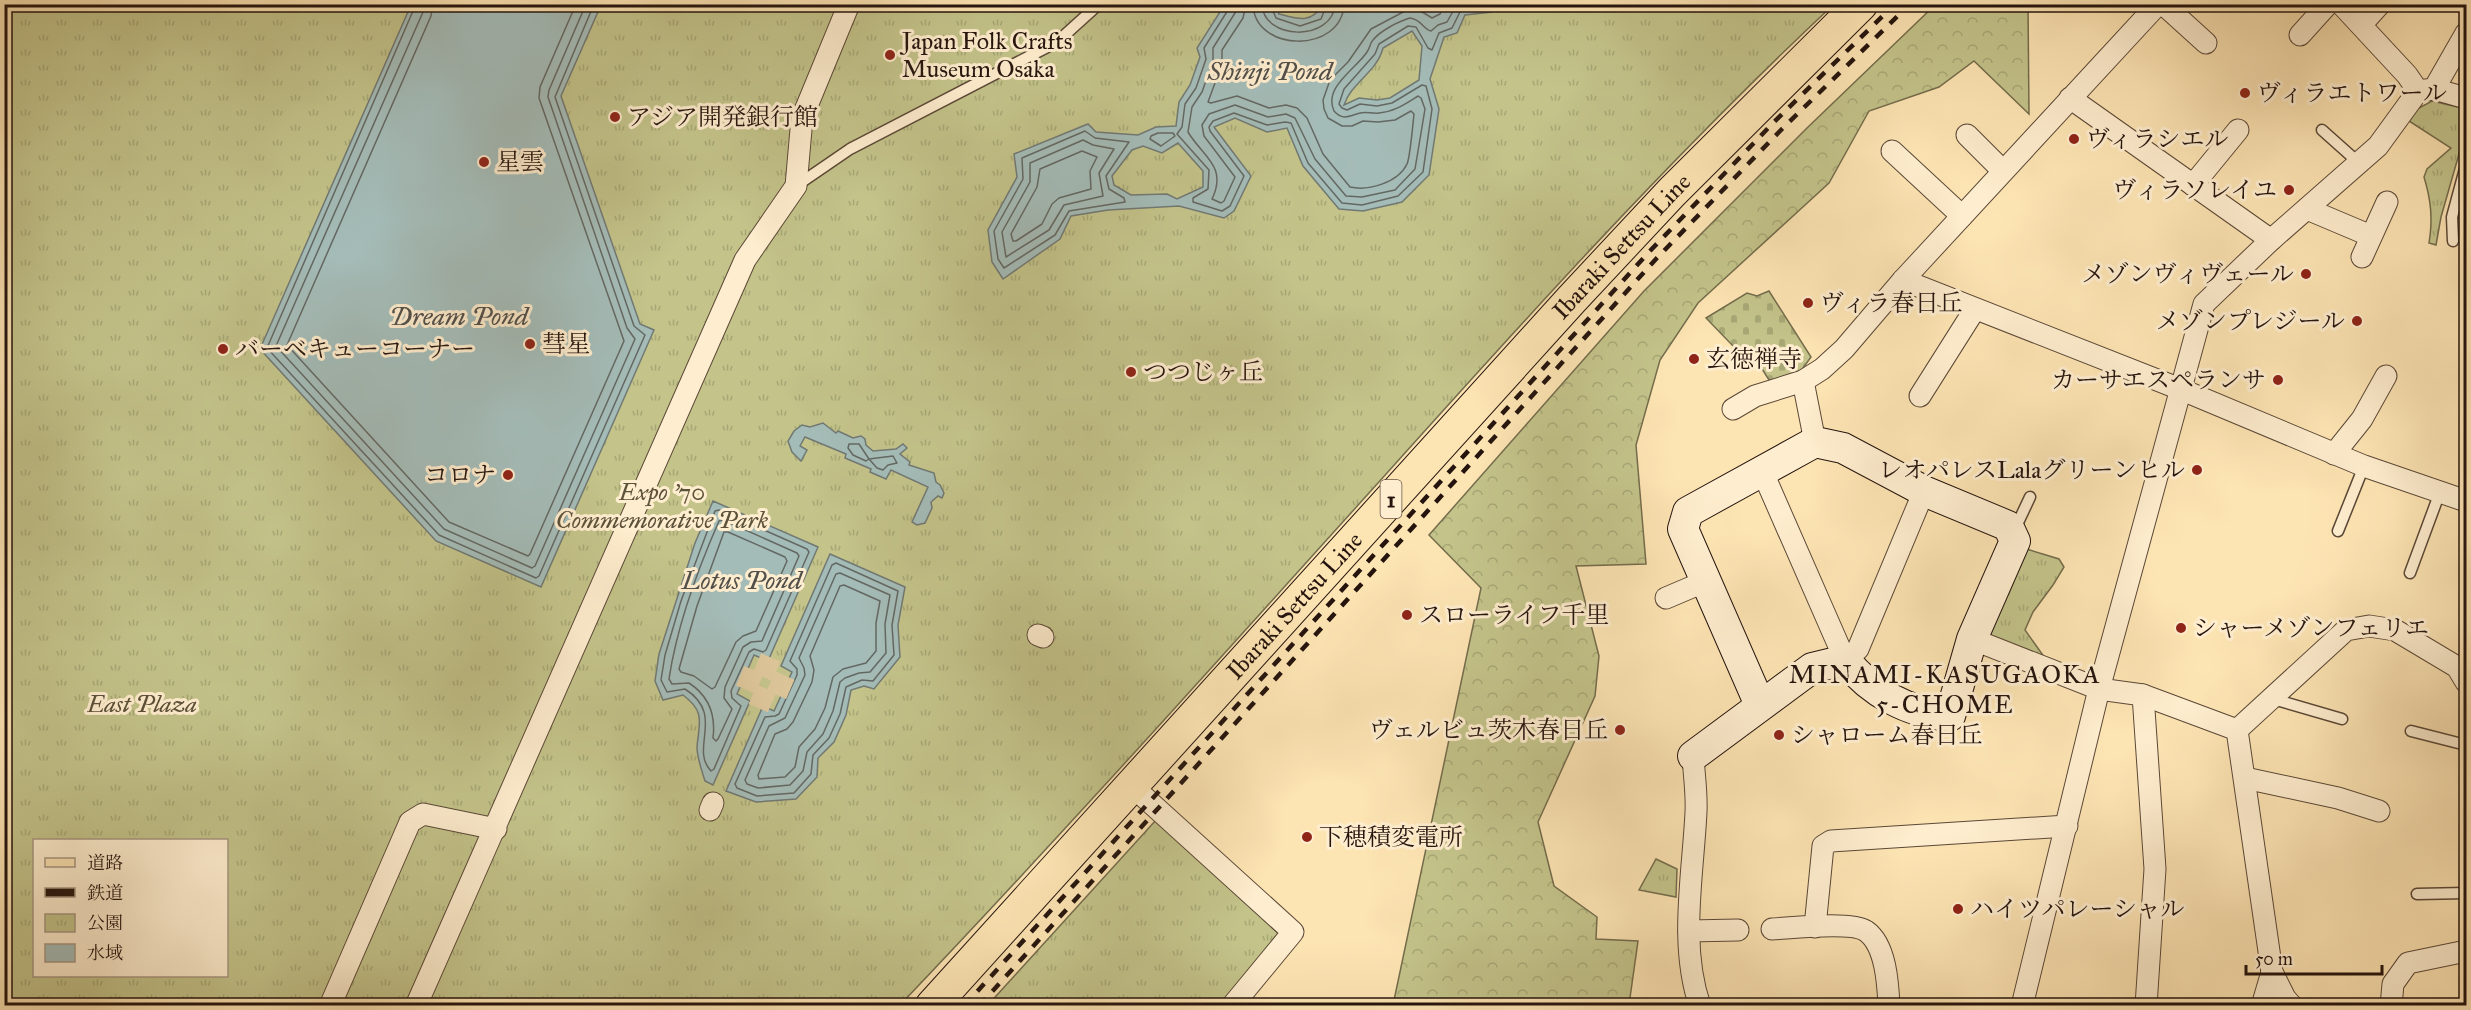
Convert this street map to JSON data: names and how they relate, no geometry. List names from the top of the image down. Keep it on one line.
{"streets":{"main road":["Ibaraki Settsu Line","1"]},"districts":["MINAMI-KASUGAOKA 5-CHOME"],"water":["Shinji Pond","Dream Pond","Lotus Pond"],"parks":["Expo '70 Commemorative Park","East Plaza"],"places":["Japan Folk Crafts Museum Osaka","ヴィラエトワール","アジア開発銀行館","ヴィラシエル","星雲","ヴィラソレイユ","メゾンヴィヴェール","ヴィラ春日丘","メゾンプレジール","彗星","バーベキューコーナー","玄徳禅寺","つつじヶ丘","カーサエスペランサ","レオパレスLalaグリーンヒル","コロナ","スローライフ千里","シャーメゾンフェリエ","ヴェルビュ茨木春日丘","シャローム春日丘","下穂積変電所","ハイツパレーシャル"],"legend":["道路","鉄道","公園","水域"],"scale_bar":"50 m"}
